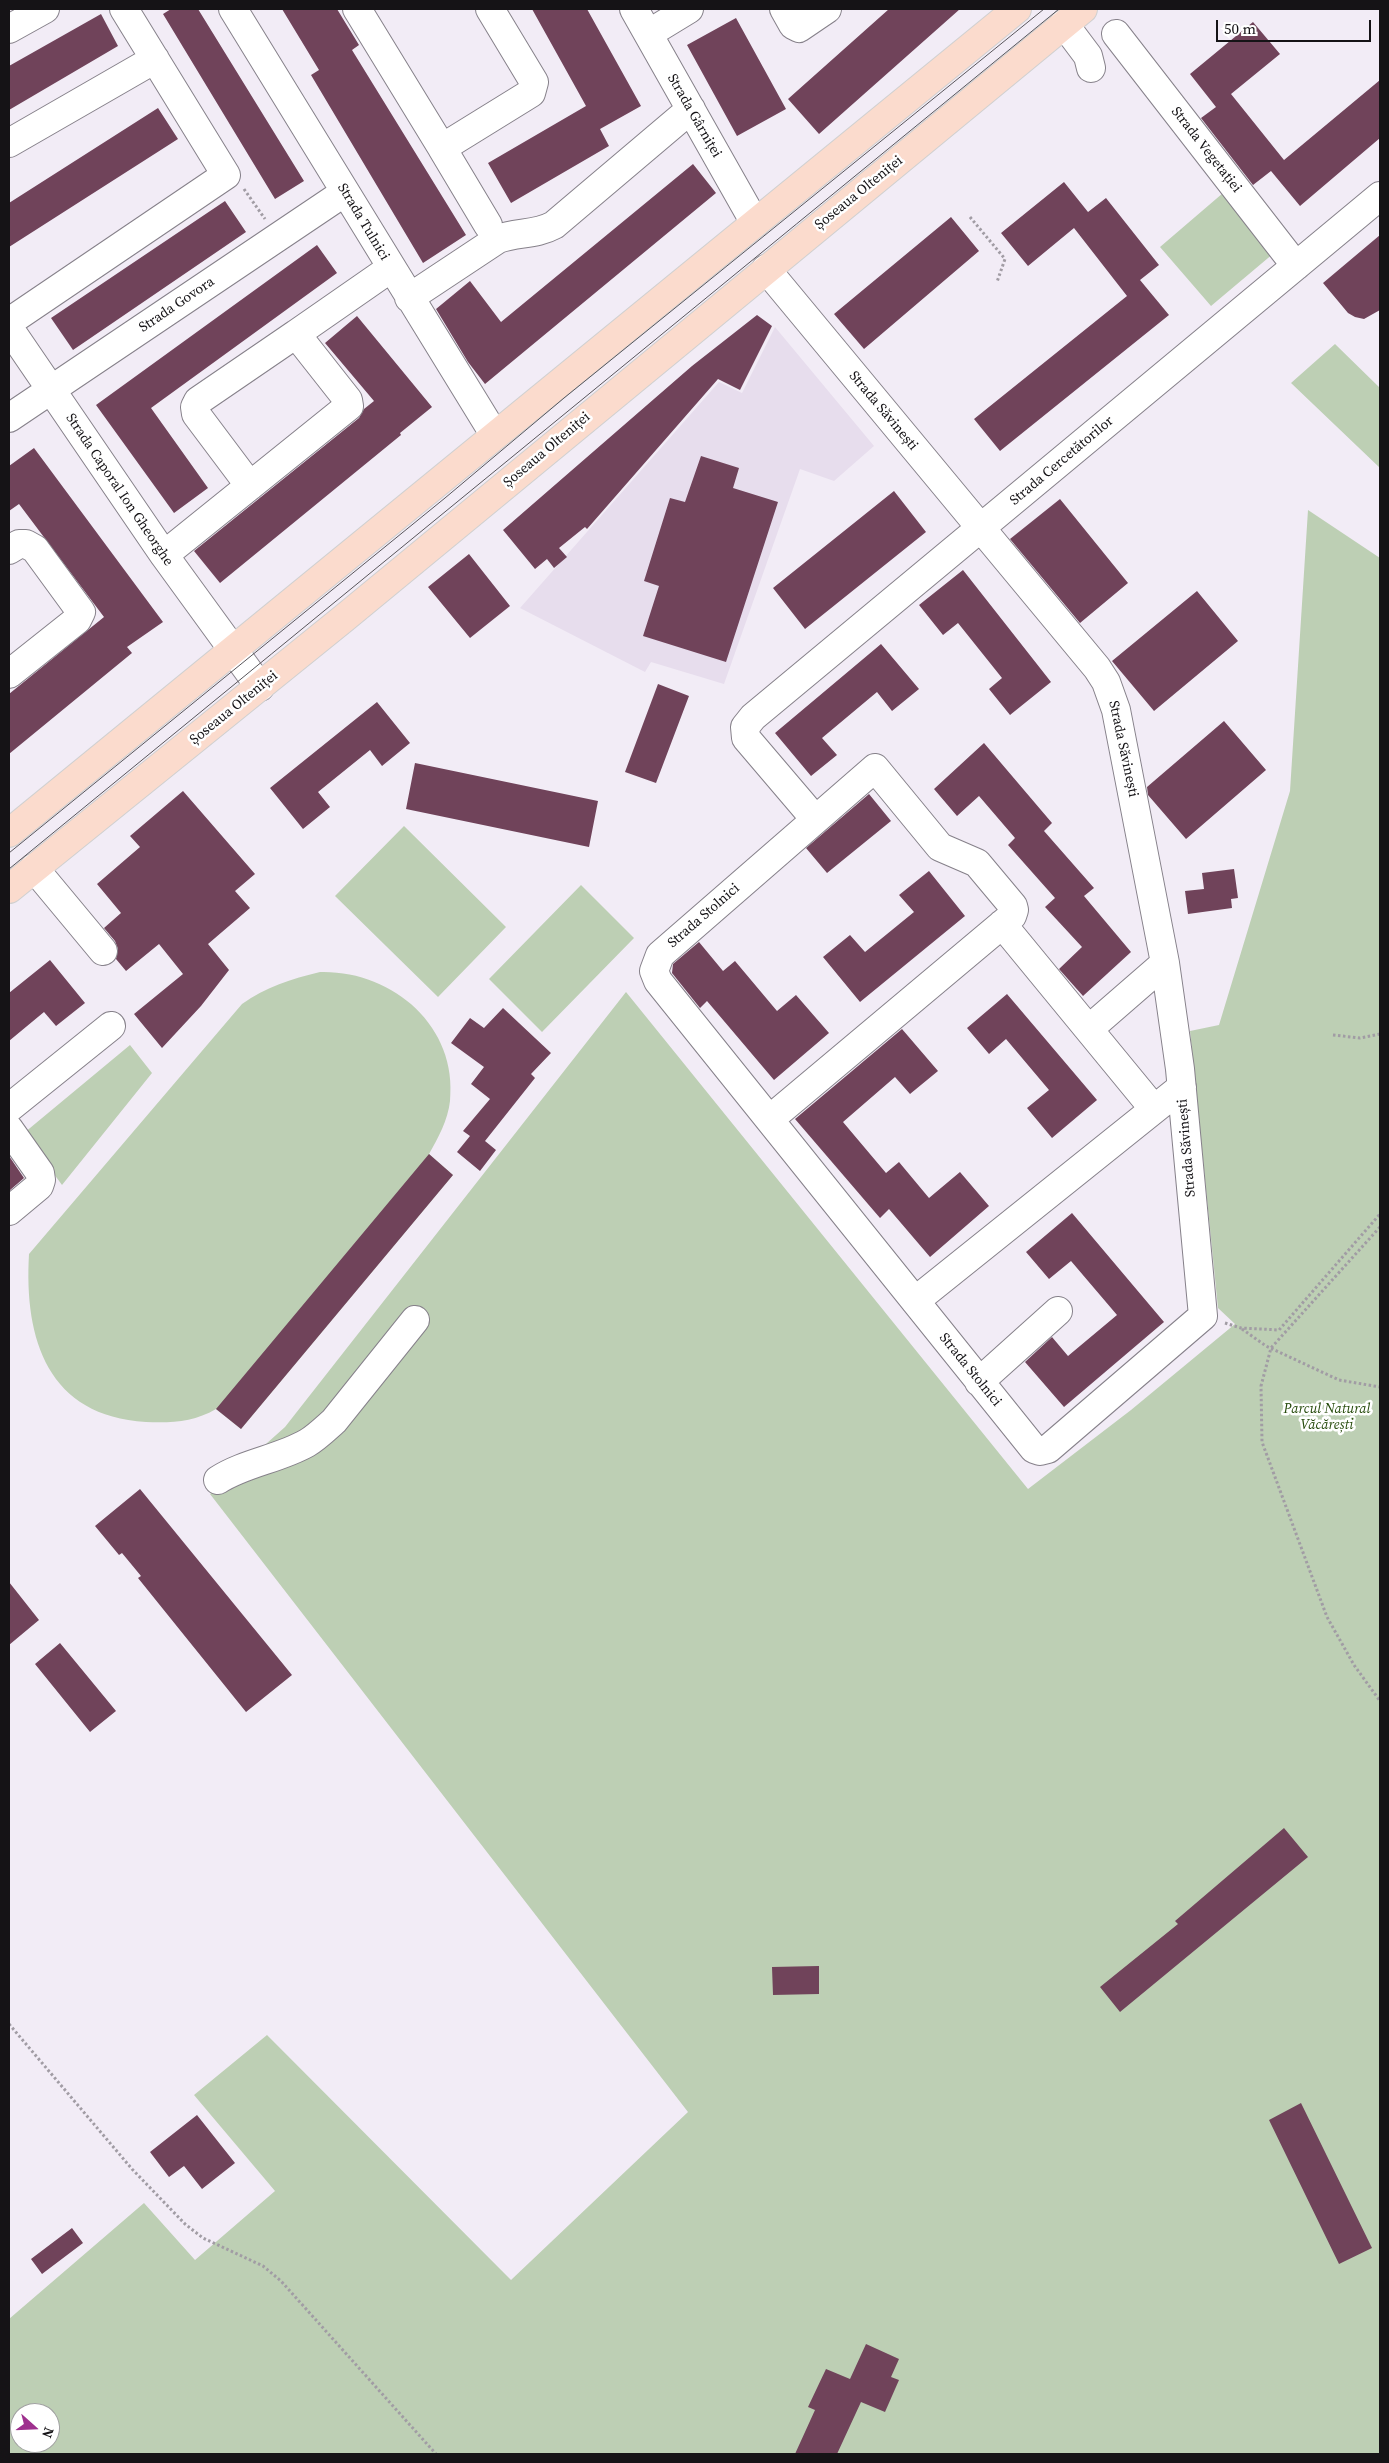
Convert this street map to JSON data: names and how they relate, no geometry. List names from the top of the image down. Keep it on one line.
{"streets":{"main road":["Șoseaua Olteniței"],"street":["Strada Gârniței","Strada Vegetației","Strada Tulnici","Strada Govora","Strada Săvinești","Strada Cercetătorilor","Strada Caporal Ion Gheorghe","Strada Stolnici"]},"crossings":[["Strada Vegetației","Strada Cercetătorilor"],["Șoseaua Olteniței","Strada Săvinești"],["Șoseaua Olteniței","Strada Caporal Ion Gheorghe"],["Strada Tulnici","Strada Govora"],["Strada Govora","Strada Caporal Ion Gheorghe"],["Strada Săvinești","Strada Cercetătorilor"],["Strada Săvinești","Strada Stolnici"],["Strada Cercetătorilor","Strada Stolnici"]],"parks":["Parcul Natural Văcărești"],"scale_bar":"50 m","north":"right"}
